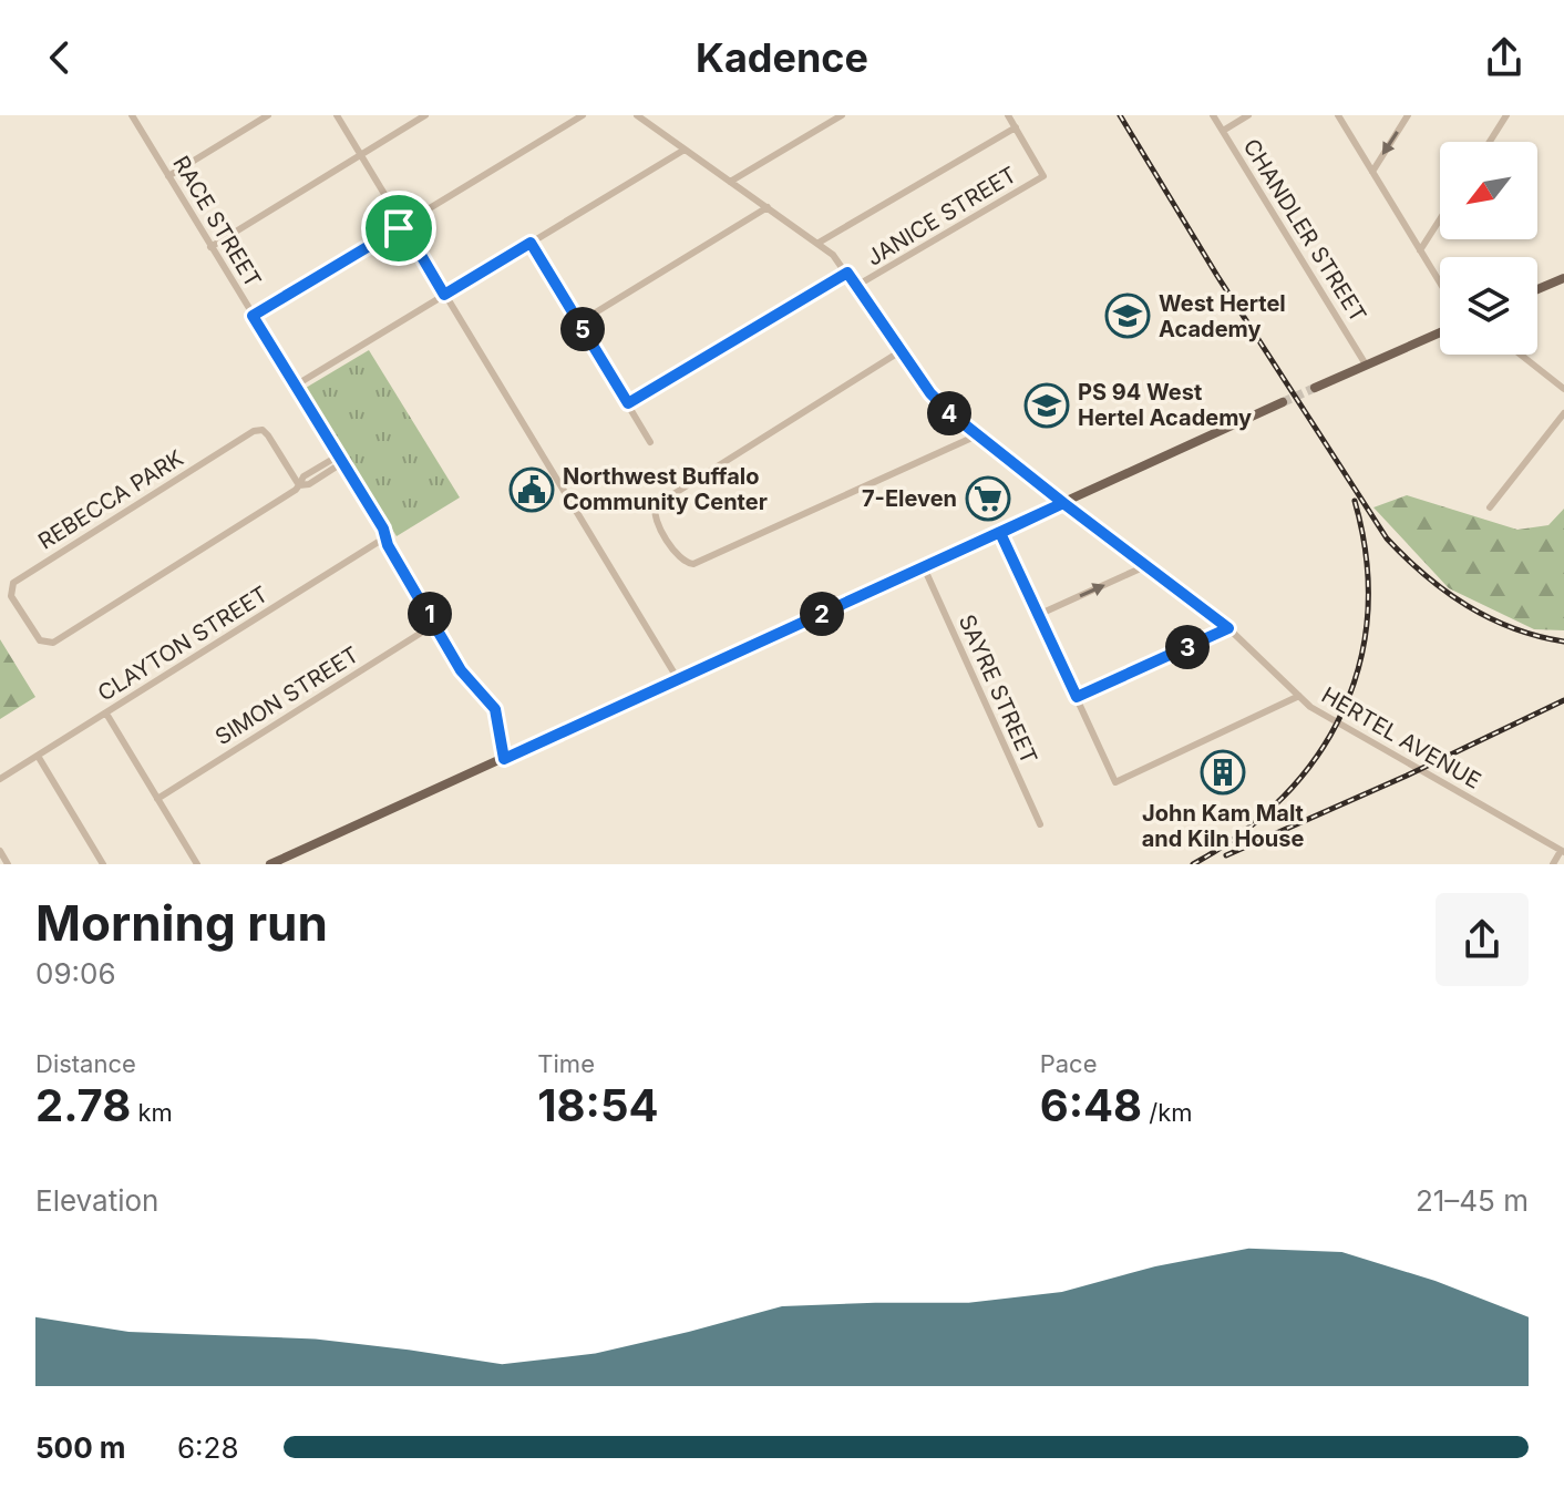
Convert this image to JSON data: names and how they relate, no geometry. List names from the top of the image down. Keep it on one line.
{"streets":{"street":["JANICE STREET","RACE STREET","CHANDLER STREET","REBECCA PARK","CLAYTON STREET","SAYRE STREET","SIMON STREET","HERTEL AVENUE"]},"crossings":[["JANICE STREET","HERTEL AVENUE"],["RACE STREET","REBECCA PARK"],["RACE STREET","CLAYTON STREET"],["RACE STREET","SIMON STREET"]],"places":{"school or university":["West Hertel Academy","PS 94 West Hertel Academy"],"public building":["Northwest Buffalo Community Center"],"supermarket":["7-Eleven"],"building":["John Kam Malt and Kiln House"]},"north":"bottom left","page":{"header":"Kadence","pins":["5","4","1","2","3"],"heading":["Morning run","09:06"],"stats":[["Distance","2.78 km"],["Time","18:54"],["Pace","6:48 /km"]],"chart":["Elevation","21–45 m"],"list":[{"name":"500 m","note":"6:28"}]}}
